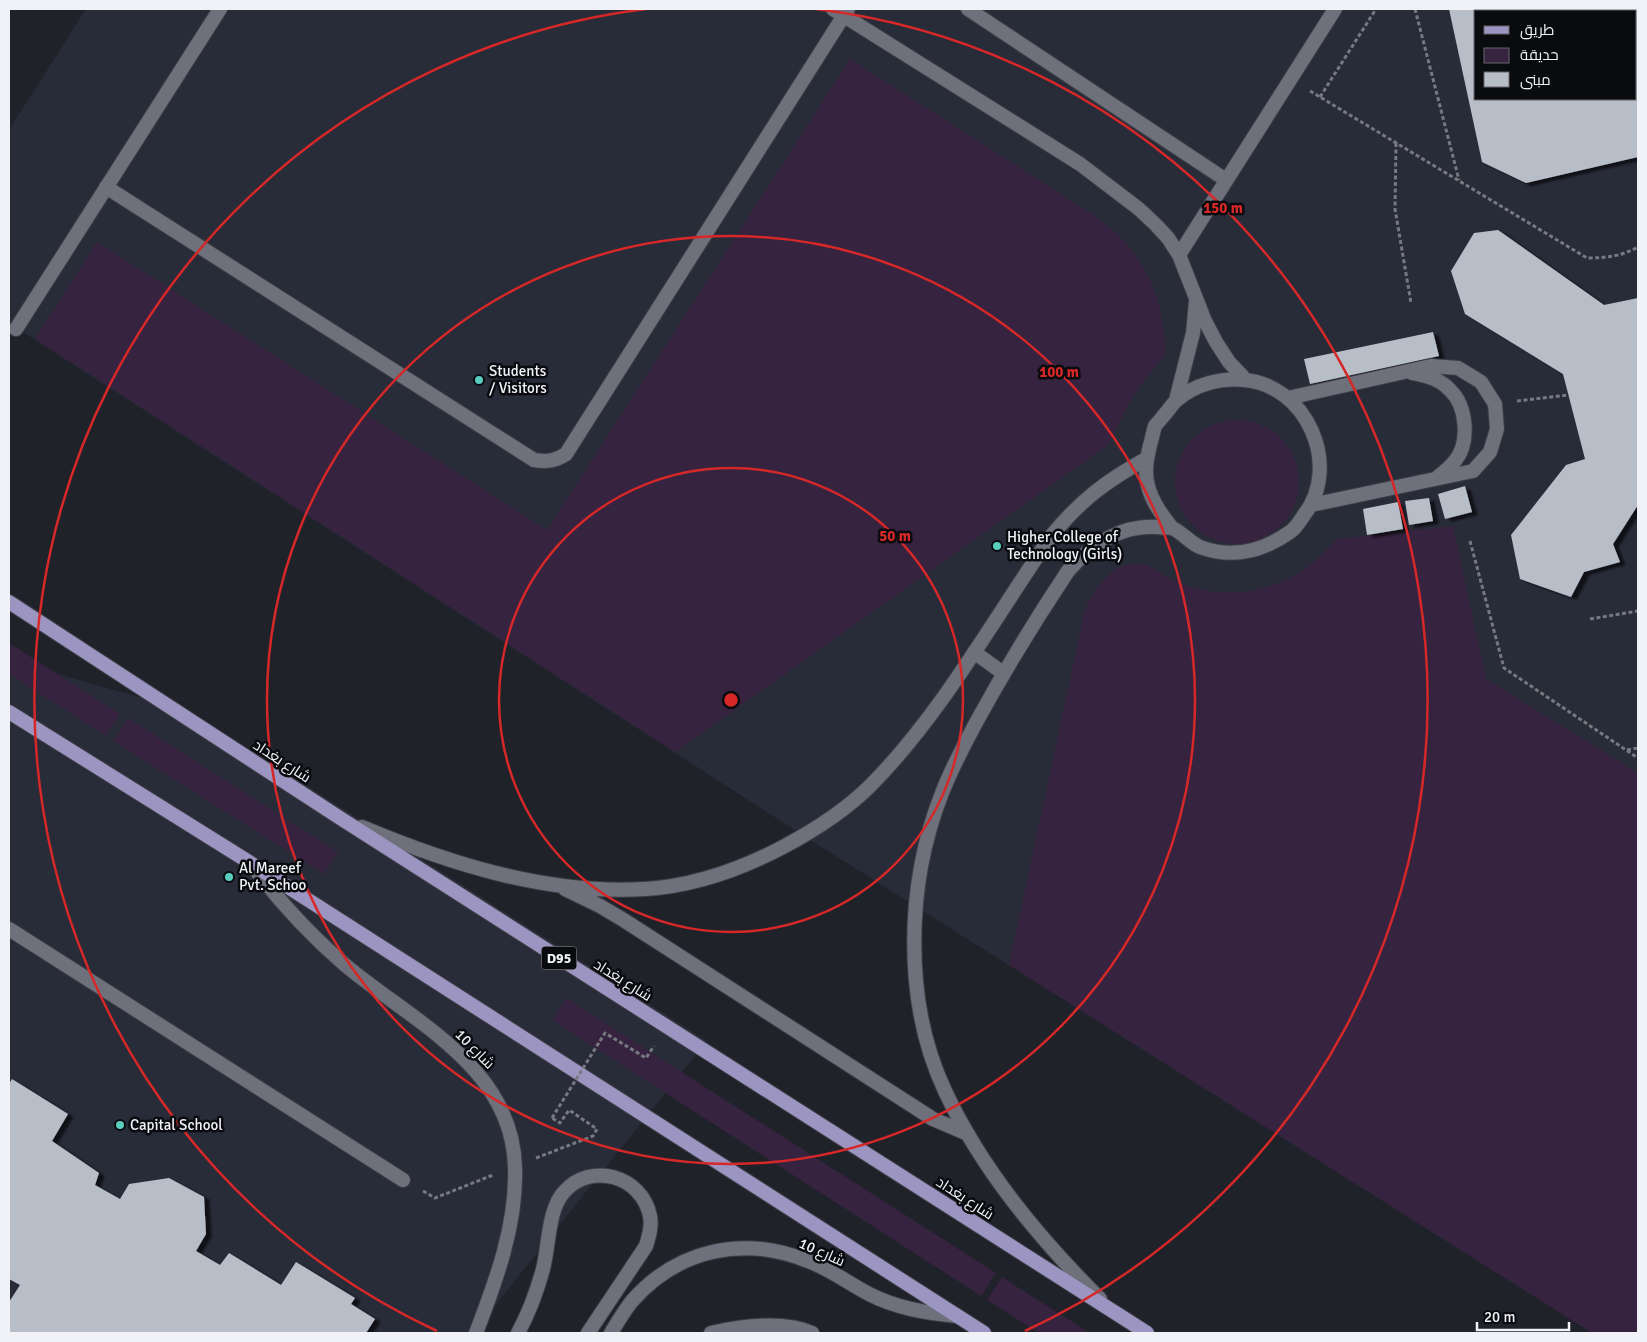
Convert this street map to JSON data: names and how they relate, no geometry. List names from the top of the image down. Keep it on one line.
{"streets":{"main road":["شارع بغداد","D95"],"street":["شارع 10"]},"places":["Students / Visitors","Higher College of Technology (Girls)","Al Mareef Pvt. Schoo","Capital School"],"legend":["طريق","حديقة","مبنى"],"scale_bar":"20 m","rings":["150 m","100 m","50 m"]}
